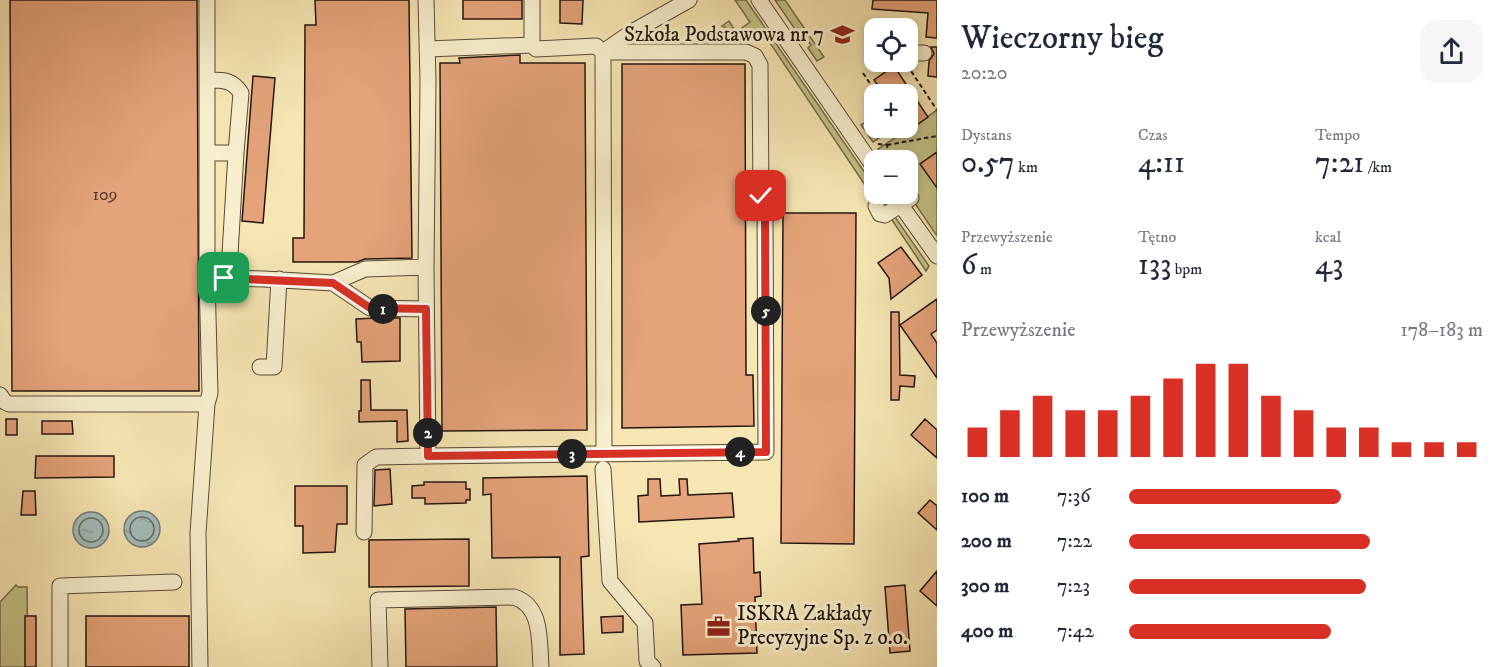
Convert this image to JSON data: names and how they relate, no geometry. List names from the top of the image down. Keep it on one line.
{"places":{"school or university":["Szkoła Podstawowa nr 7"],"office":["ISKRA Zakłady Precyzyjne Sp. z o.o."]},"house_numbers":["109"],"page":{"heading":["Wieczorny bieg","20:20"],"map_buttons":["+","−"],"stats":[["Dystans","0.57 km"],["Czas","4:11"],["Tempo","7:21 /km"],["Przewyższenie","6 m"],["Tętno","133 bpm"],["kcal","43"]],"pins":["1","5","2","4","3"],"chart":["Przewyższenie","178–183 m"],"list":[{"name":"100 m","note":"7:36"},{"name":"200 m","note":"7:22"},{"name":"300 m","note":"7:23"},{"name":"400 m","note":"7:42"}]}}
